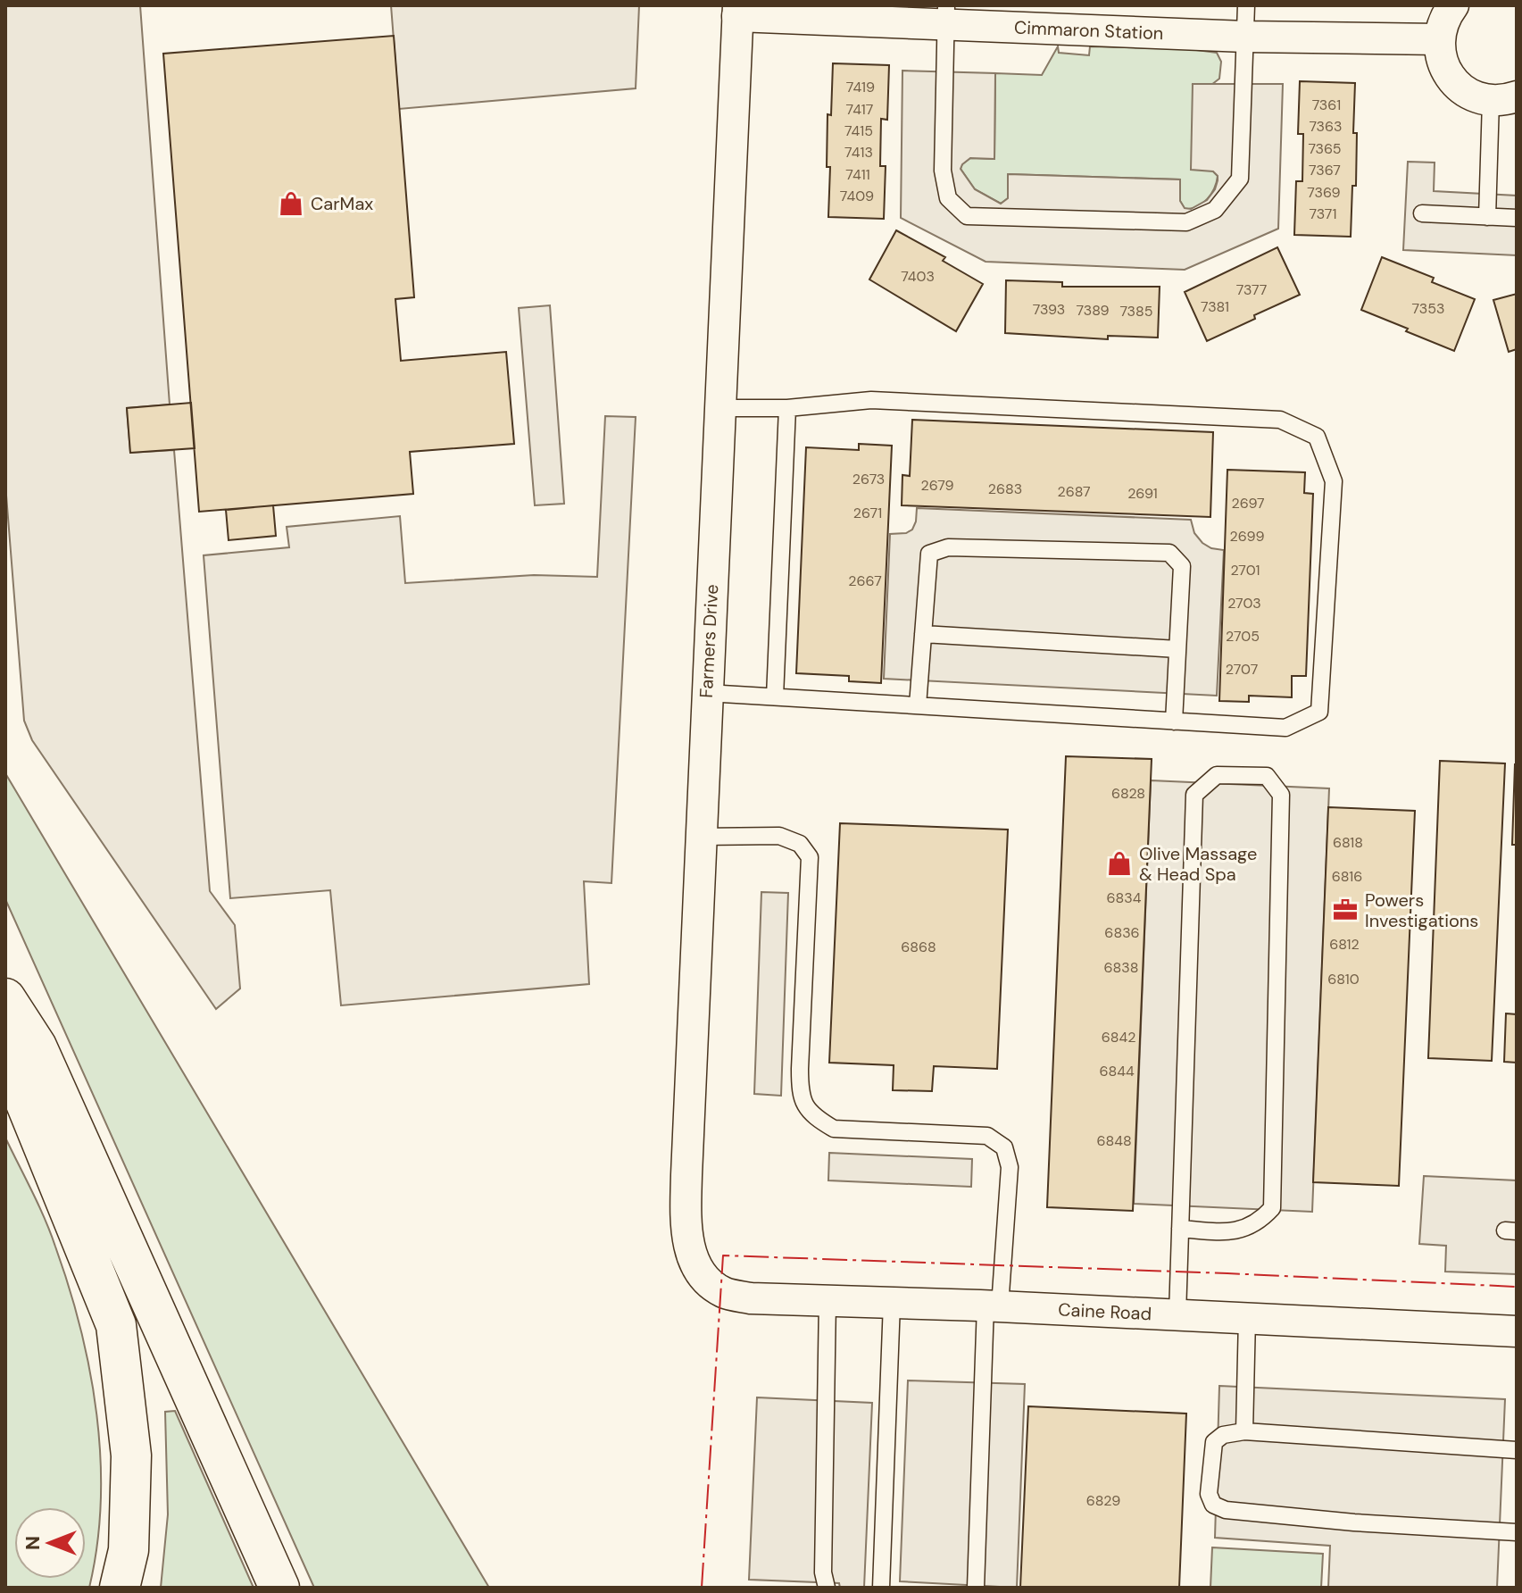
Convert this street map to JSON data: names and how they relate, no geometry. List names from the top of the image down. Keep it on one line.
{"streets":{"street":["Cimmaron Station","Farmers Drive","Caine Road"]},"crossings":[["Cimmaron Station","Farmers Drive"],["Farmers Drive","Caine Road"]],"places":{"shop":["CarMax","Olive Massage & Head Spa"],"office":["Powers Investigations"]},"house_numbers":["7419","7361","7417","7363","7415","7365","7413","7367","7411","7369","7409","7371","7403","7377","7381","7353","7393","7389","7385","2673","2679","2683","2687","2691","2697","2671","2699","2701","2667","2703","2705","2707","6828","6818","6816","6834","6836","6812","6868","6838","6810","6842","6844","6848","6829"],"north":"left"}
